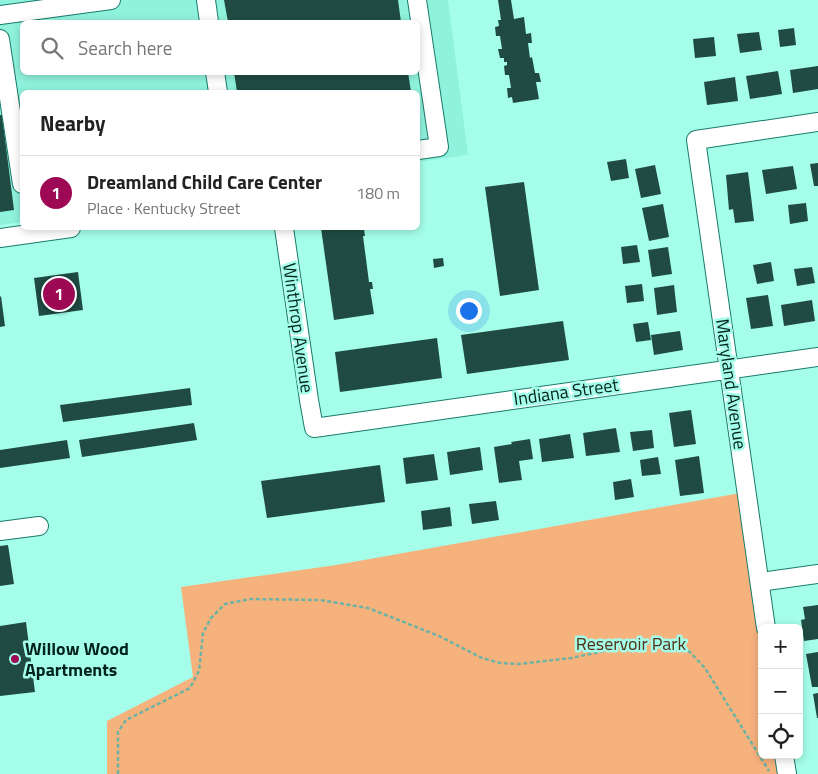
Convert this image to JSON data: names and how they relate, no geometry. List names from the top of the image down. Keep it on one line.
{"streets":{"street":["Winthrop Avenue","Maryland Avenue","Indiana Street"]},"crossings":[["Winthrop Avenue","Indiana Street"],["Maryland Avenue","Indiana Street"]],"parks":["Reservoir Park"],"places":["Willow Wood Apartments"],"page":{"search":"Search here","heading":"Nearby","list":[{"mark":"1","name":"Dreamland Child Care Center","note":"Place · Kentucky Street","value":"180 m"}],"pins":"1","map_buttons":["+","−"]}}
